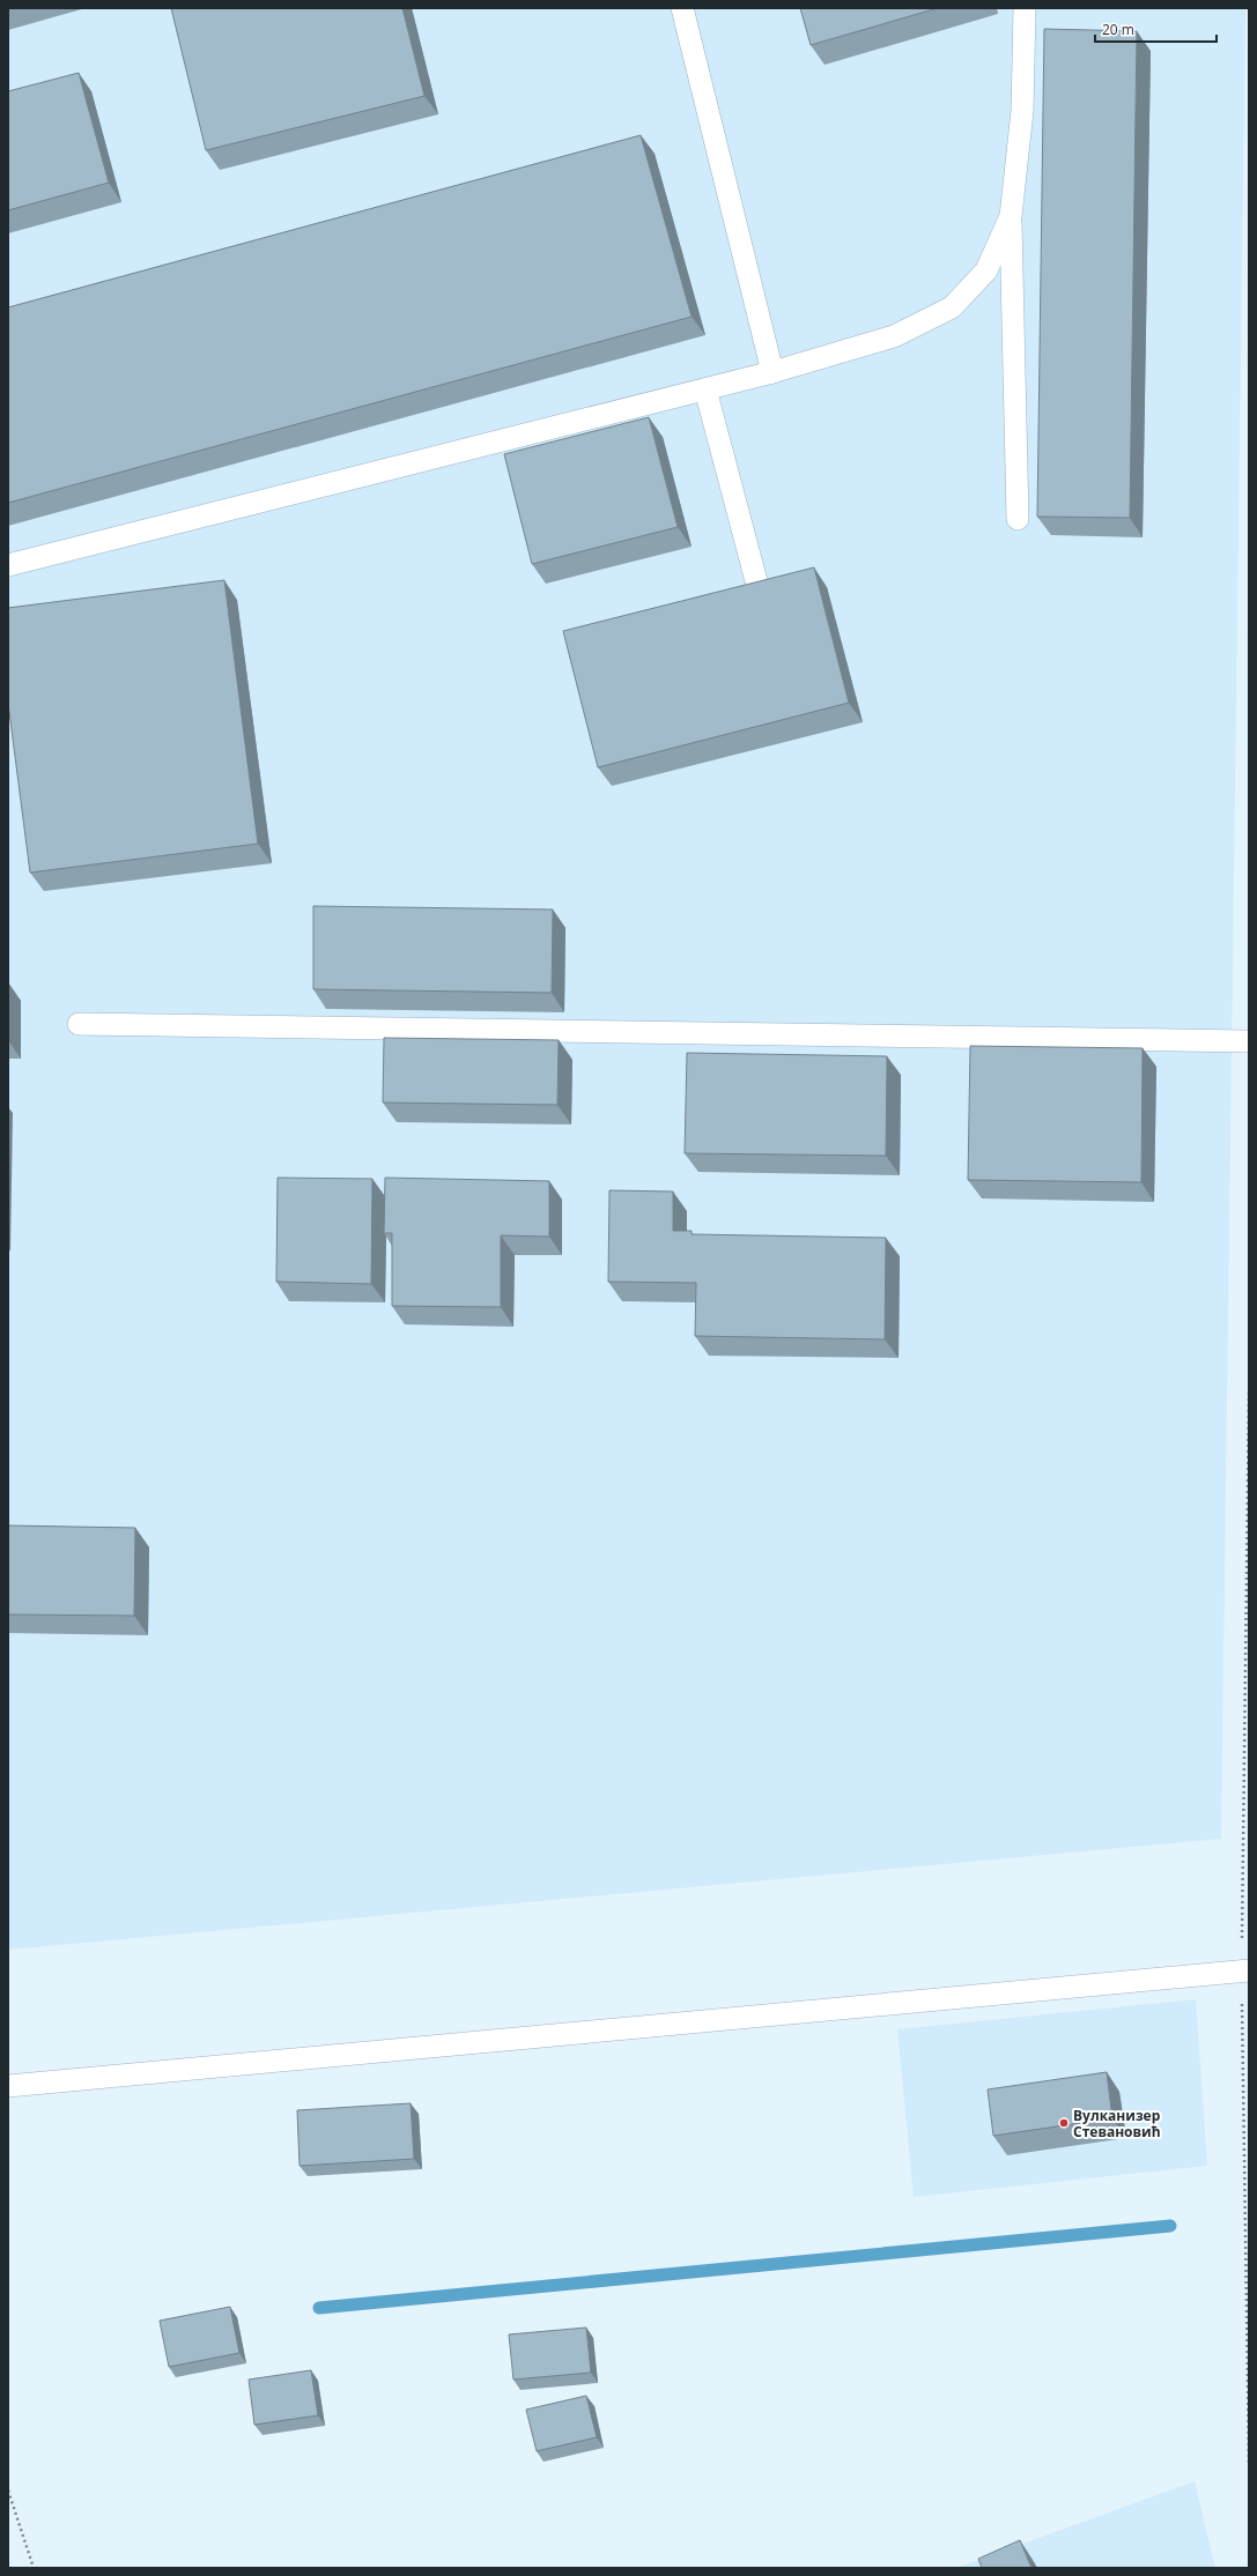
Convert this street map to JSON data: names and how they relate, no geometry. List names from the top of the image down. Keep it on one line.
{"places":["Вулканизер Стевановић"],"scale_bar":"20 m"}
